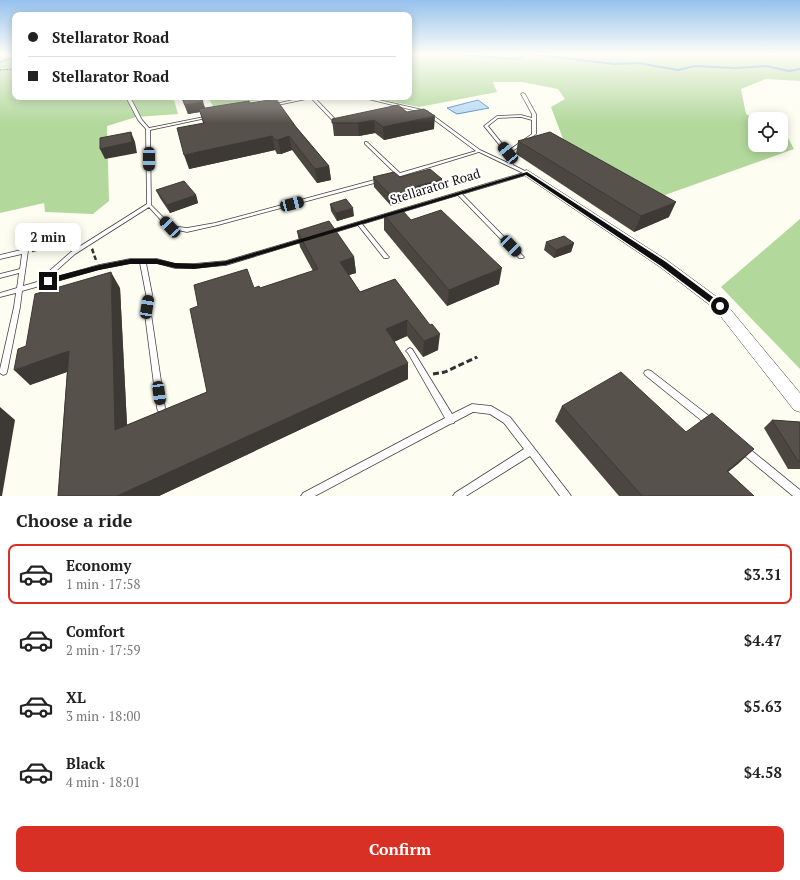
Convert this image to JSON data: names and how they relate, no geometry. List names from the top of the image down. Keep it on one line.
{"streets":{"lane":["Stellarator Road"]},"page":{"banner":["Stellarator Road","Stellarator Road"],"bubble":"2 min","heading":"Choose a ride","list":[{"name":"Economy","note":"1 min · 17:58","value":"$3.31"},{"name":"Comfort","note":"2 min · 17:59","value":"$4.47"},{"name":"XL","note":"3 min · 18:00","value":"$5.63"},{"name":"Black","note":"4 min · 18:01","value":"$4.58"}],"buttons":"Confirm"}}
